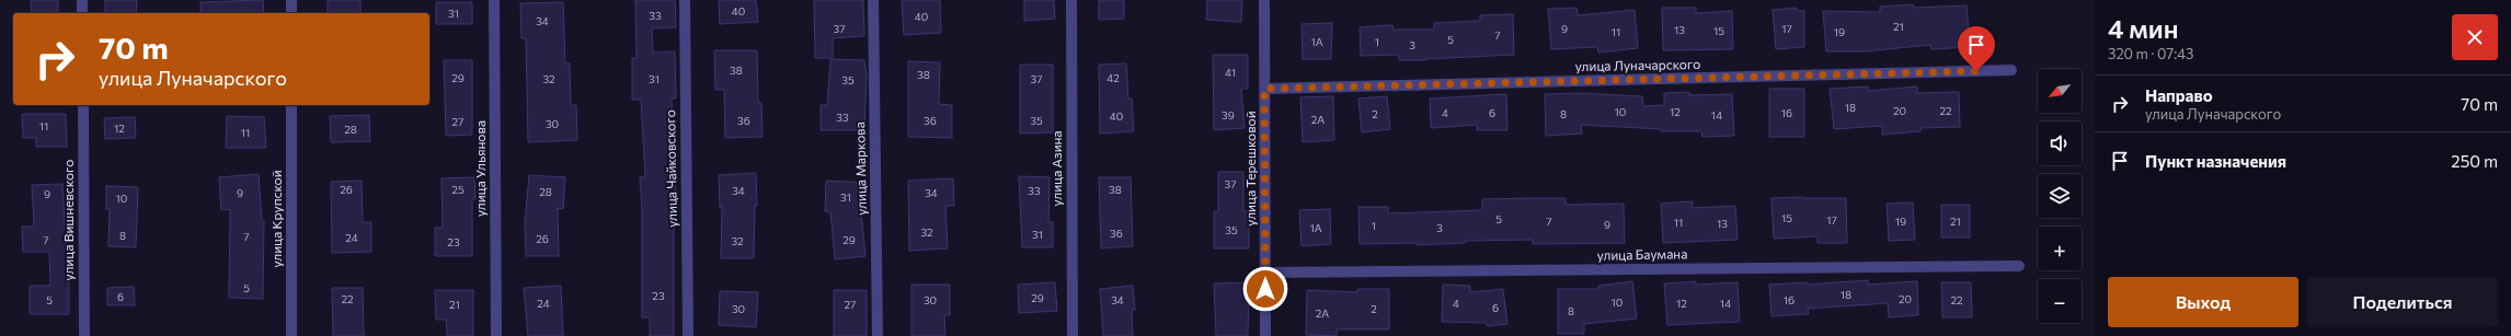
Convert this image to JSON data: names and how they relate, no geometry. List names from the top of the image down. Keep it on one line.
{"streets":{"street":["улица Луначарского","улица Ульянова","улица Чайковского","улица Маркова","улица Азина","улица Терешковой","улица Крупской","улица Вишневского","улица Баумана"]},"crossings":[["улица Луначарского","улица Терешковой"],["улица Терешковой","улица Баумана"]],"house_numbers":["40","31","33","40","34","21","37","9","17","13","15","11","19","7","5","1А","1","3","38","41","38","29","42","32","31","37","35","18","20","22","10","12","4","6","16","2","8","39","14","40","33","2А","36","36","35","27","30","11","12","28","11","37","26","25","38","34","33","28","9","34","9","31","10","15","5","17","7","19","21","11","13","9","1","1А","3","35","32","36","31","8","7","24","26","7","29","32","23","5","18","23","6","29","22","20","5","30","34","16","22","10","24","4","12","14","21","27","6","30","2","8","2А"],"north":"bottom left","page":{"heading":["4 мин","320 m · 07:43"],"turn":["70 m","улица Луначарского"],"map_buttons":["+","−"],"list":[{"name":"Направо","note":"улица Луначарского","value":"70 m"},{"name":"Пункт назначения","value":"250 m"}],"buttons":["Выход","Поделиться"]}}
